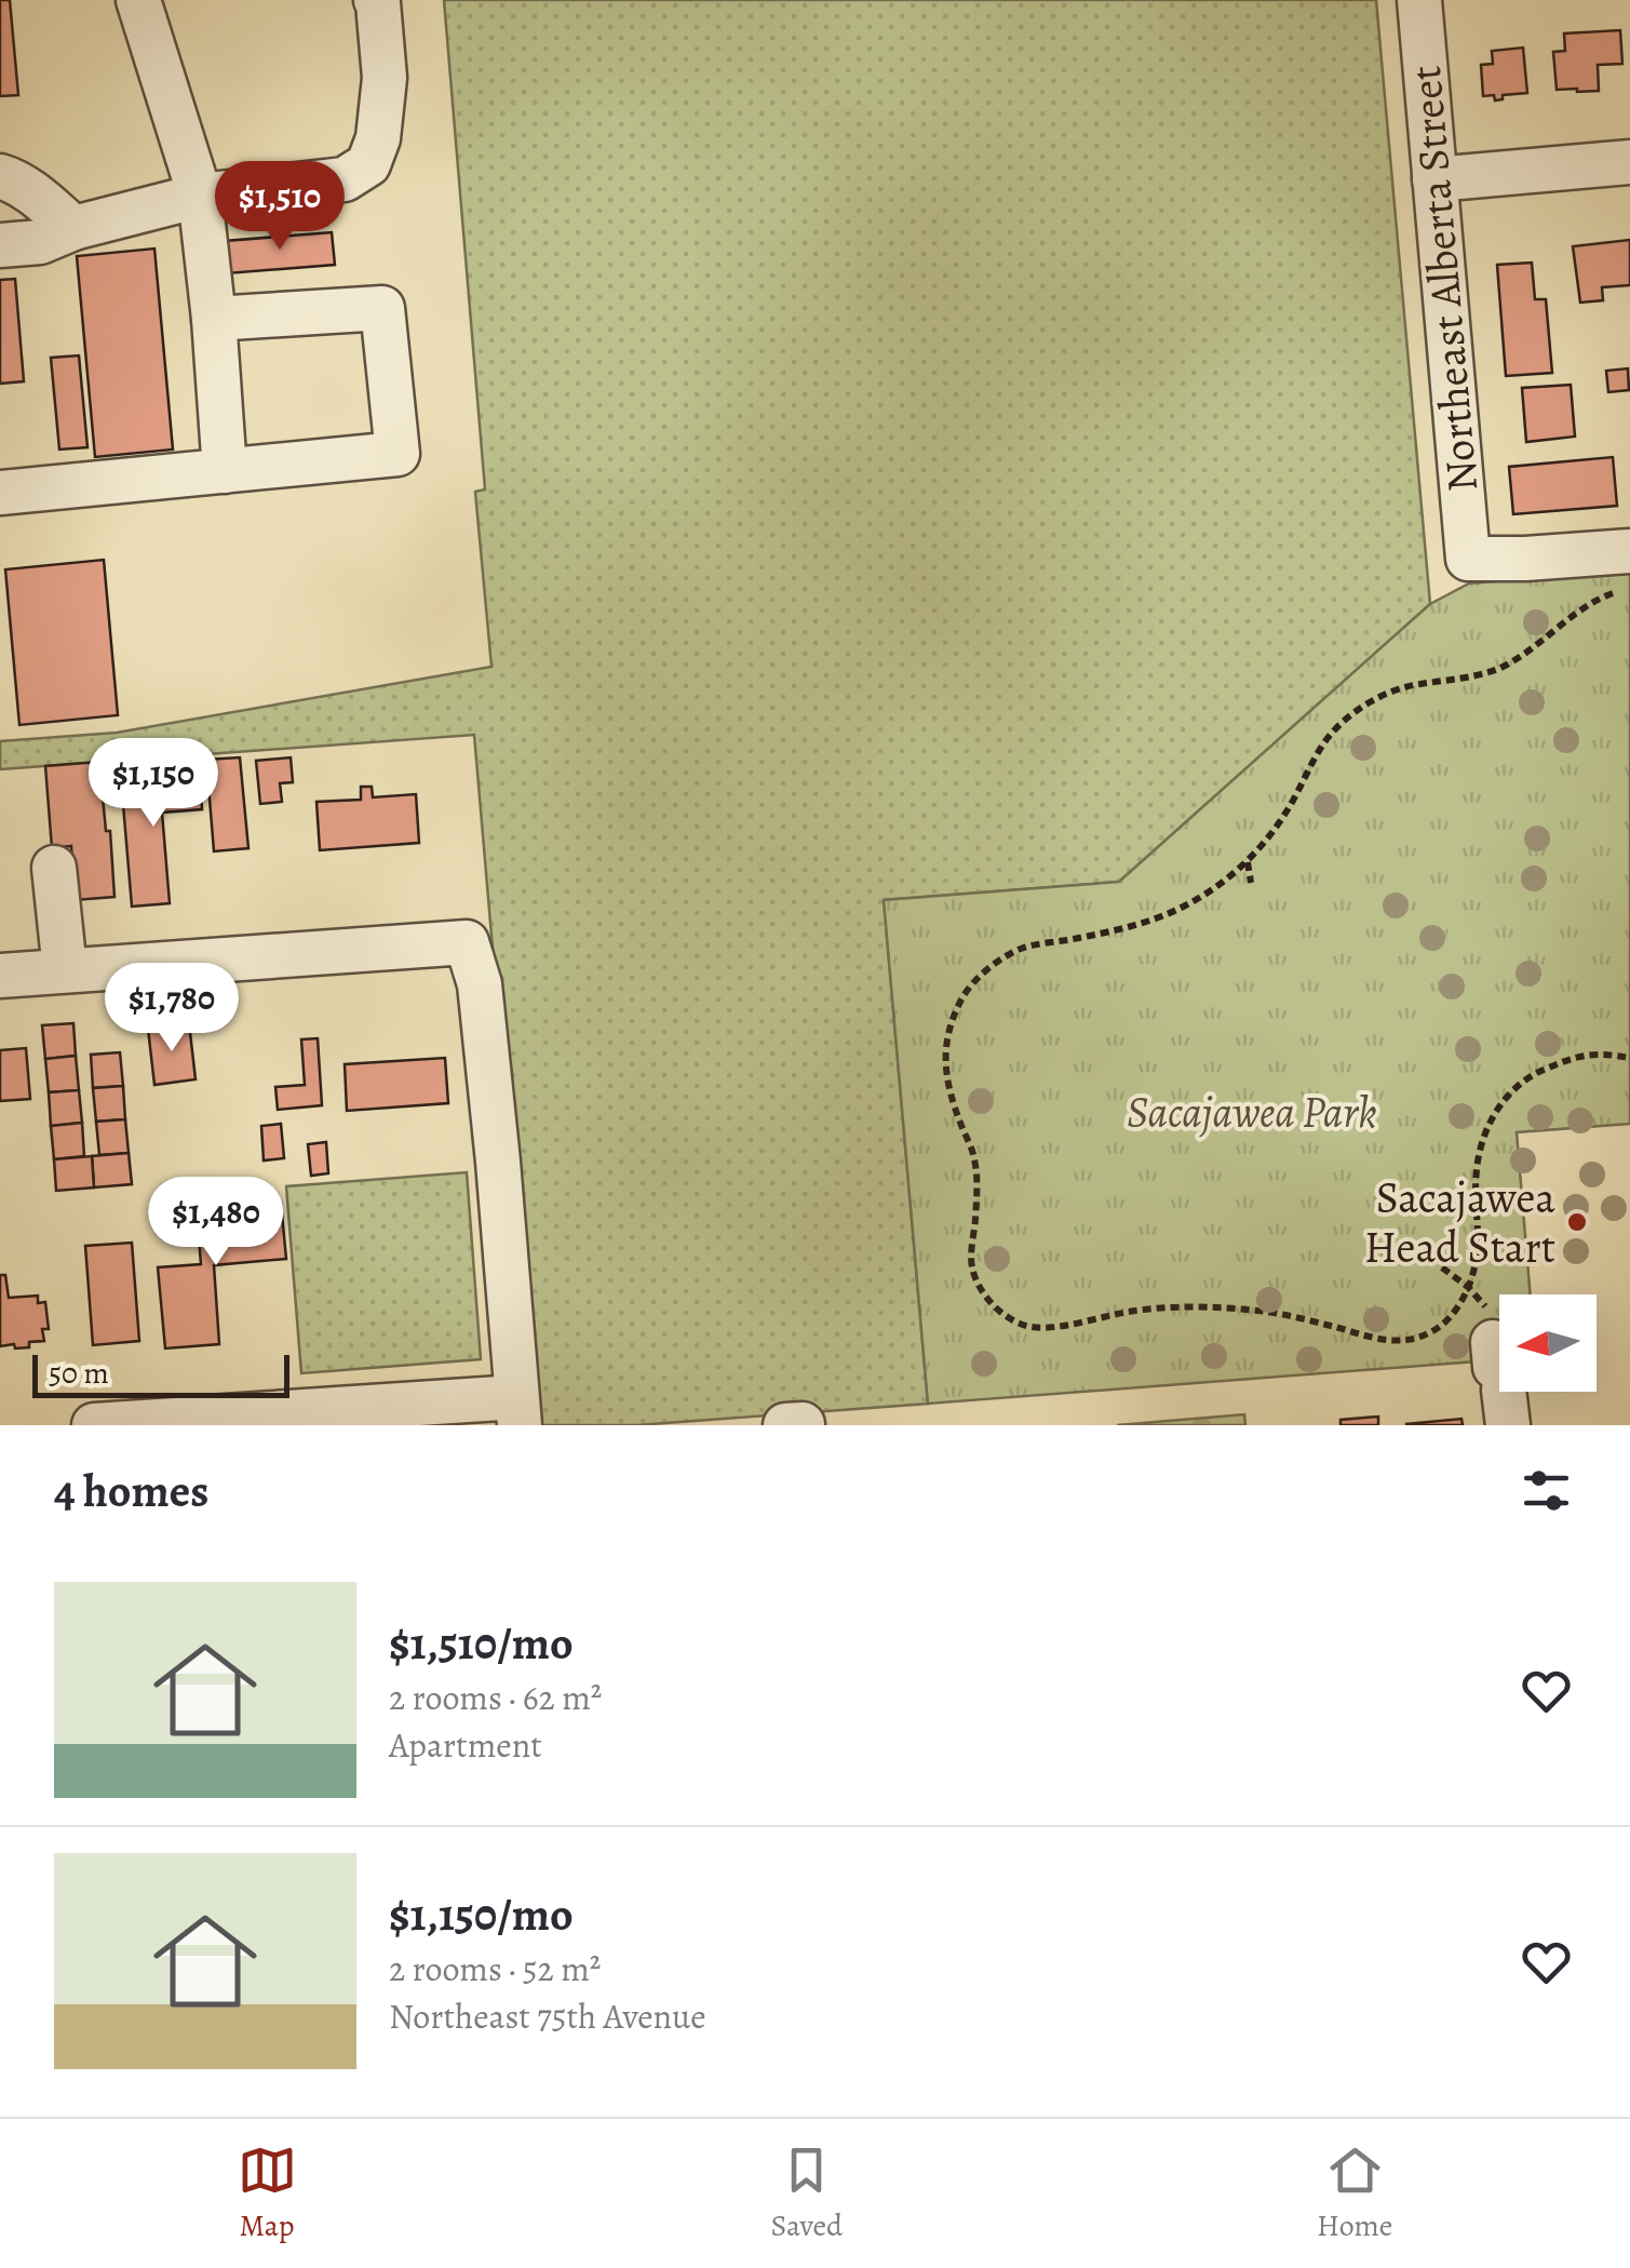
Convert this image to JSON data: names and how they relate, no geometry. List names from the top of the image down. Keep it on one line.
{"streets":{"street":["Northeast Alberta Street"]},"parks":["Sacajawea Park"],"places":["Sacajawea Head Start"],"scale_bar":"50 m","north":"left","page":{"price":["$1,510","$1,150","$1,780","$1,480"],"scale":"50 m","heading":"4 homes","list":[{"name":"$1,510/mo","note":"2 rooms · 62 m² · Apartment"},{"name":"$1,150/mo","note":"2 rooms · 52 m² · Northeast 75th Avenue"}],"tabs":["Map","Saved","Home"]}}
